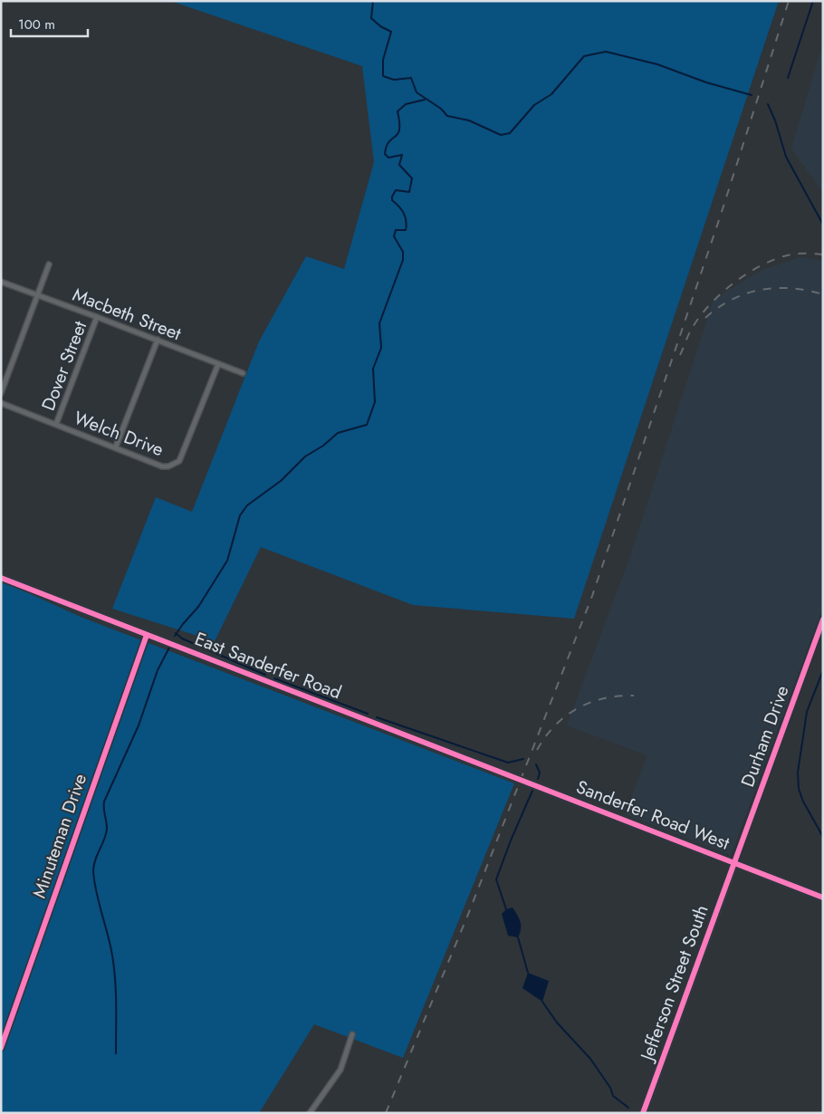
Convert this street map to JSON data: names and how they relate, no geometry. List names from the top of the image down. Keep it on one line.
{"streets":{"street":["Macbeth Street","Dover Street","Welch Drive","East Sanderfer Road","Durham Drive","Sanderfer Road West","Minuteman Drive","Jefferson Street South"]},"crossings":[["Macbeth Street","Dover Street"],["Macbeth Street","Welch Drive"],["Dover Street","Welch Drive"],["East Sanderfer Road","Sanderfer Road West"],["East Sanderfer Road","Minuteman Drive"],["Durham Drive","Sanderfer Road West"],["Durham Drive","Jefferson Street South"],["Sanderfer Road West","Jefferson Street South"]],"scale_bar":"100 m"}
